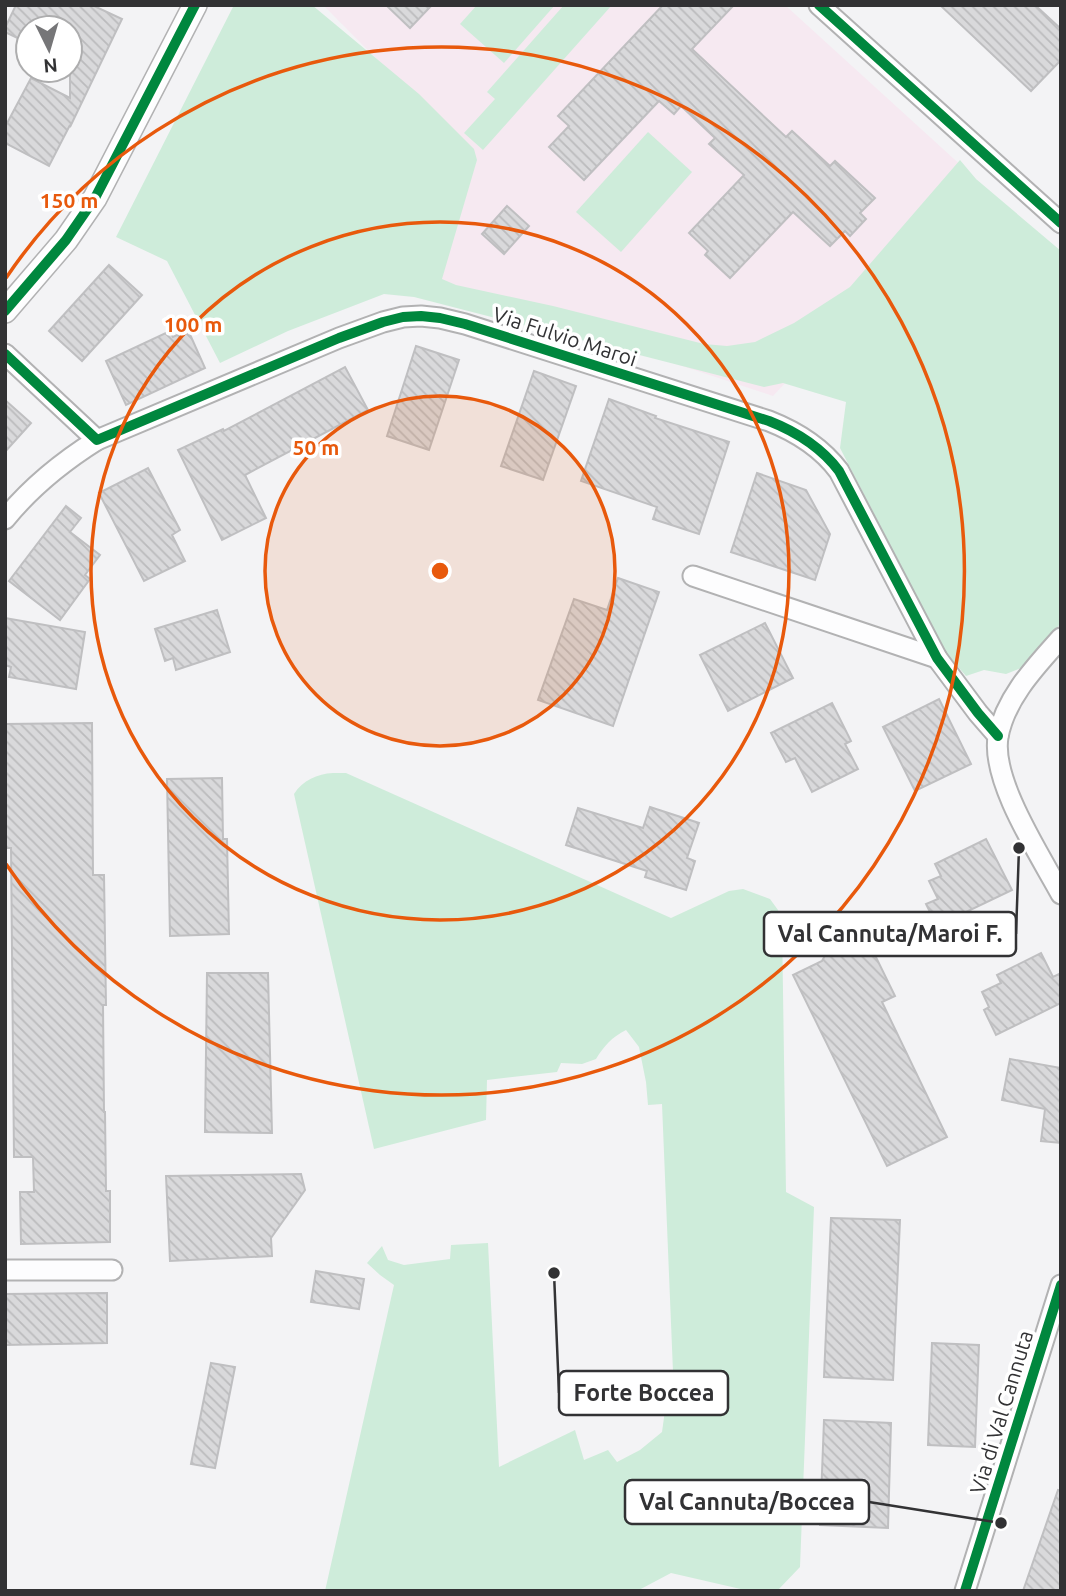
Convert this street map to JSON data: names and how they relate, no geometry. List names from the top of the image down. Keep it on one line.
{"streets":{"street":["Via Fulvio Maroi","Via di Val Cannuta"]},"places":["Val Cannuta/Maroi F.","Forte Boccea","Val Cannuta/Boccea"],"north":"bottom","rings":["150 m","100 m","50 m"]}
